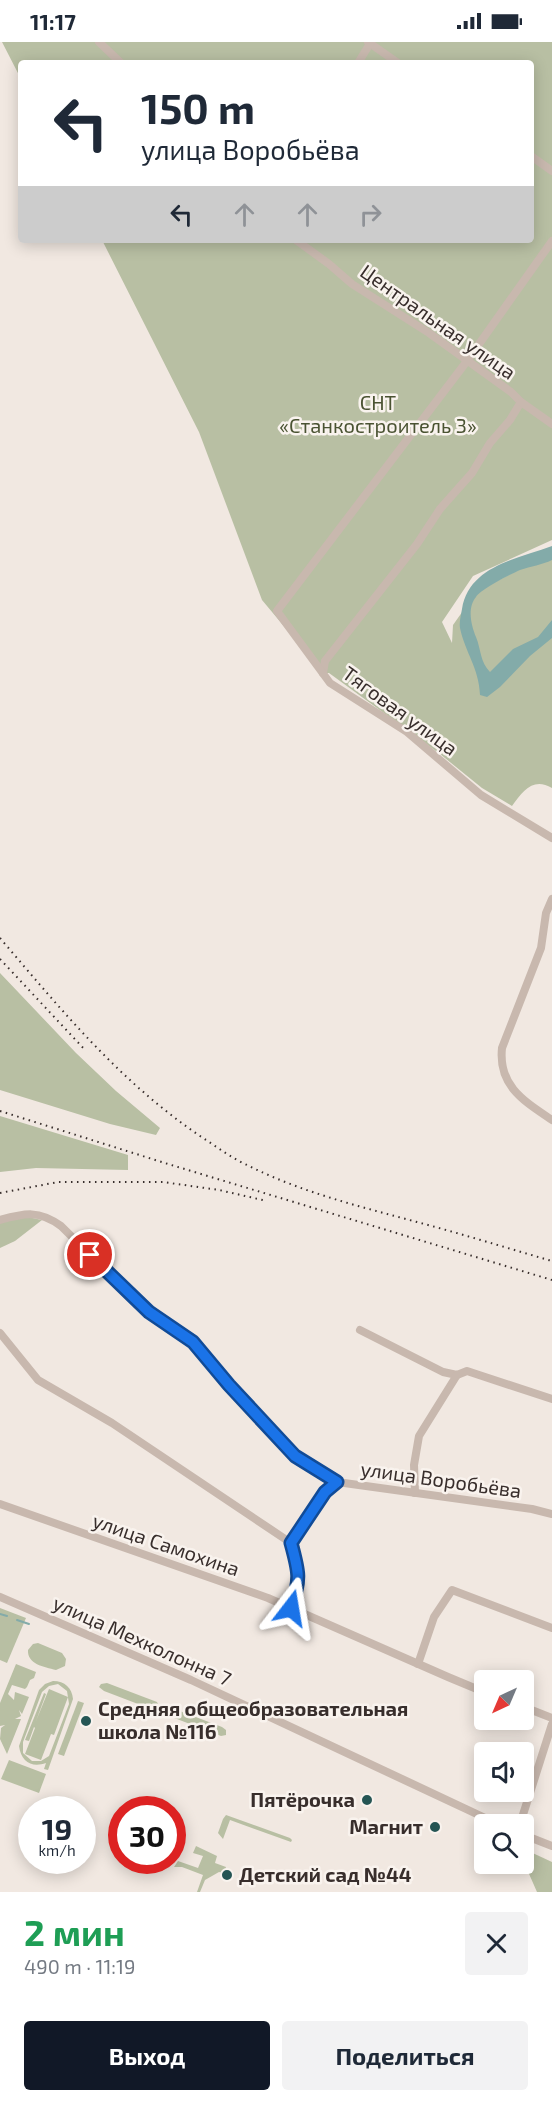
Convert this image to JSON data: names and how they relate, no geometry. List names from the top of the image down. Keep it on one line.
{"streets":{"street":["Центральная улица","Тяговая улица","улица Воробьёва","улица Самохина","улица Мехколонна 7"]},"crossings":[["Центральная улица","Тяговая улица"]],"parks":["СНТ «Станкостроитель 3»"],"places":["Средняя общеобразовательная школа №116","Пятёрочка","Магнит","Детский сад №44"],"north":"bottom left","page":{"status":"11:17","turn":["150 m","улица Воробьёва"],"speed":"19 km/h","limit":"30","heading":["2 мин","490 m · 11:19"],"buttons":["Выход","Поделиться"]}}
